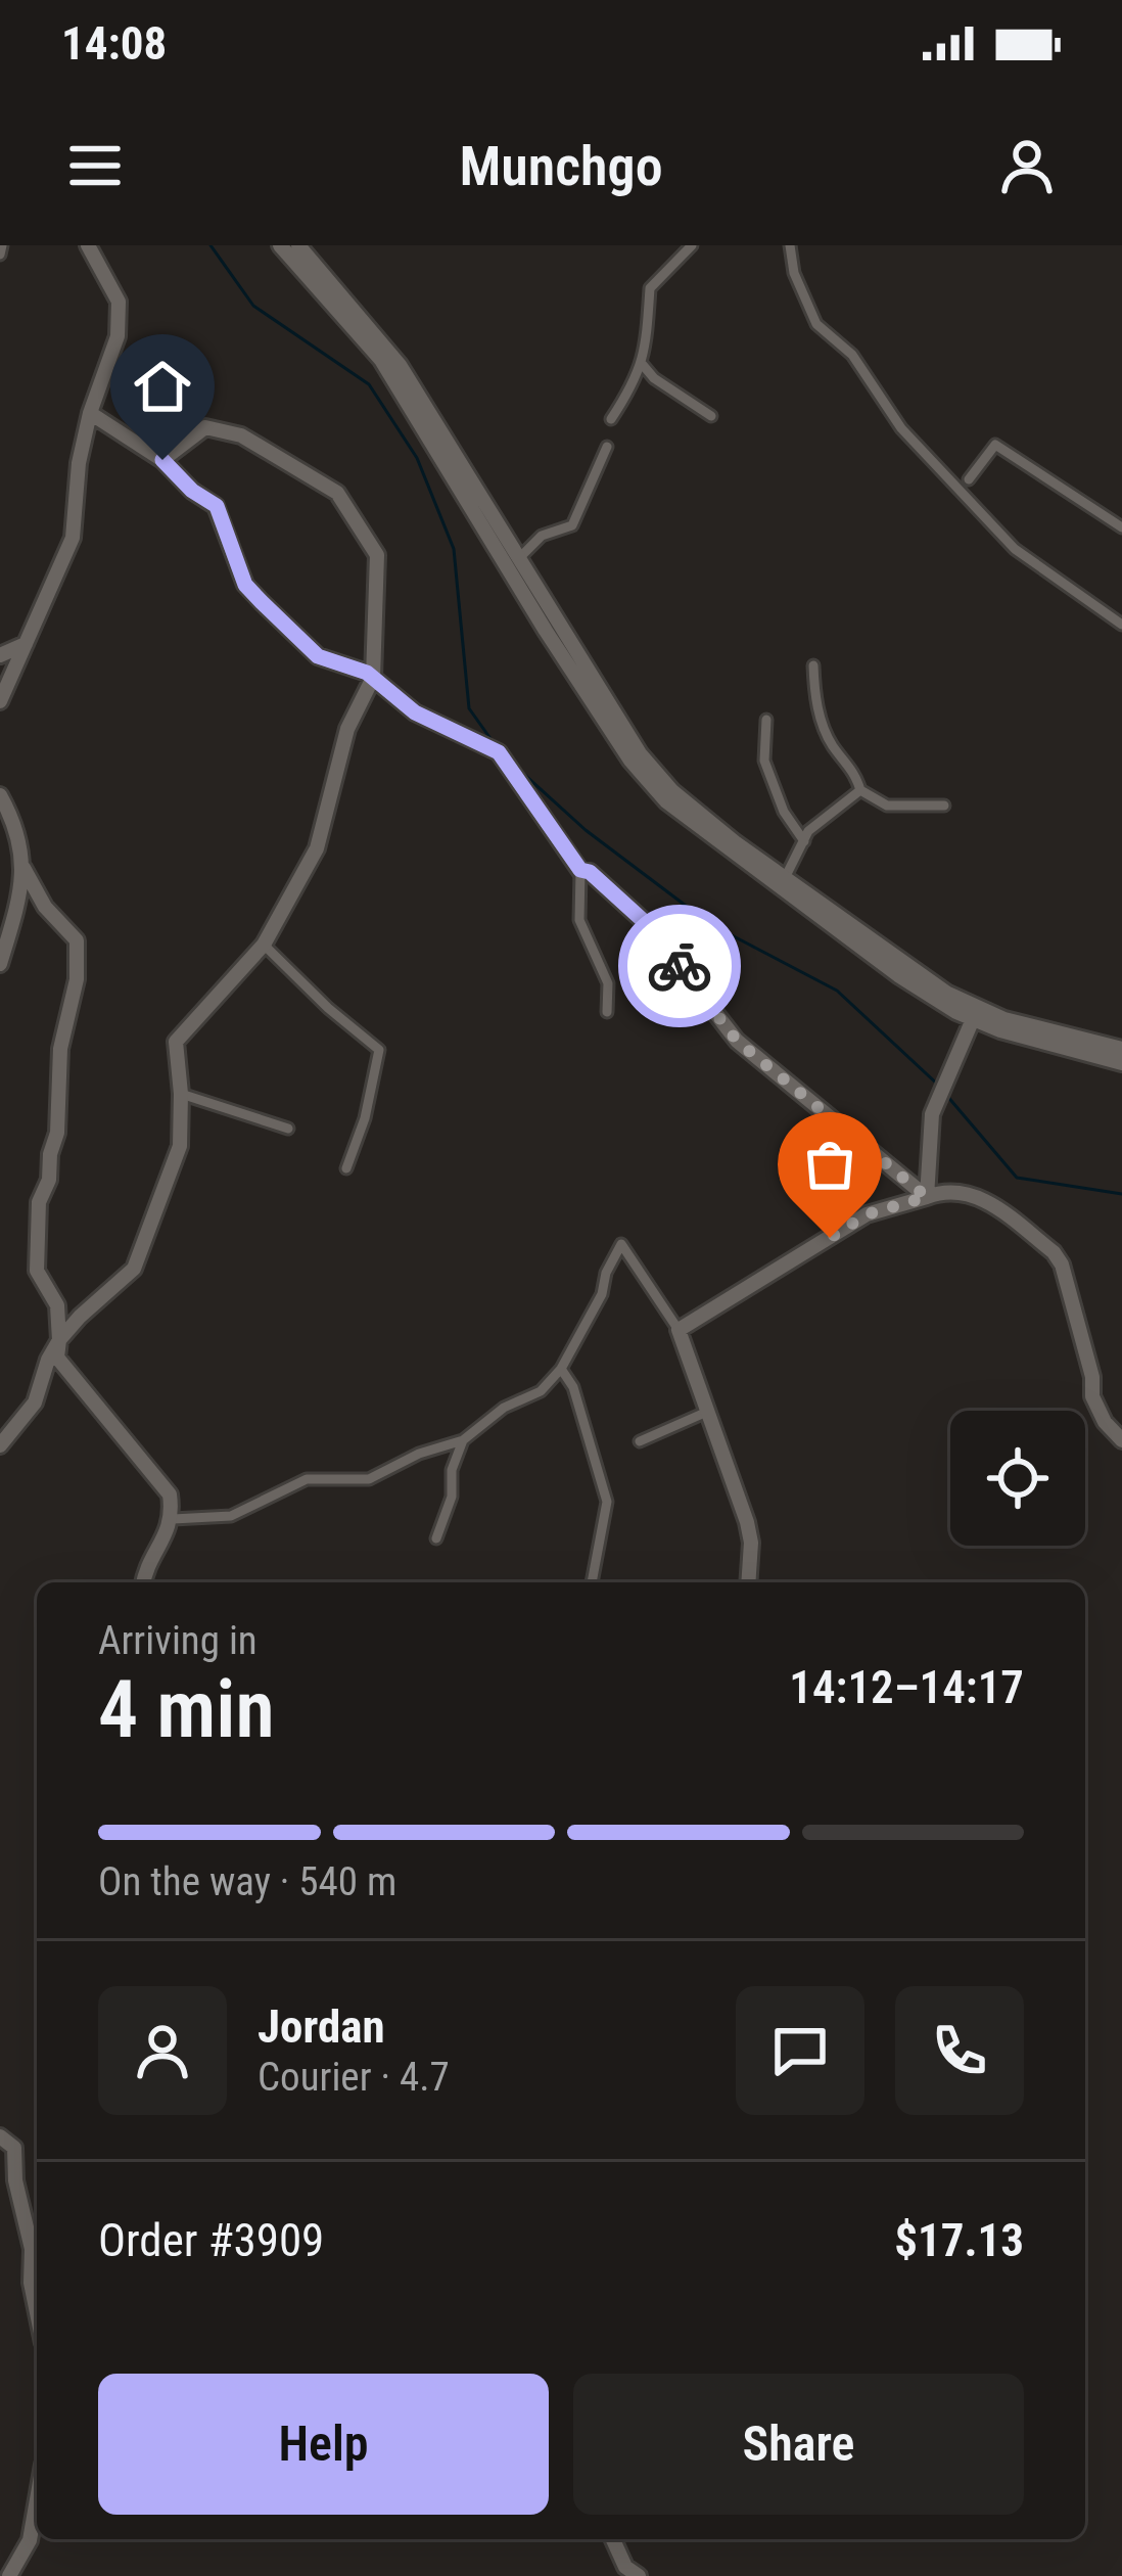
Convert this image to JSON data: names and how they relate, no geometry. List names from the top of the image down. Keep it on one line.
{"page":{"status":"14:08","header":"Munchgo","heading":["4 min","Arriving in","14:12–14:17"],"panel":["Jordan","Courier · 4.7","Order #3909","$17.13"],"bar":"On the way · 540 m","buttons":["Help","Share"]}}
